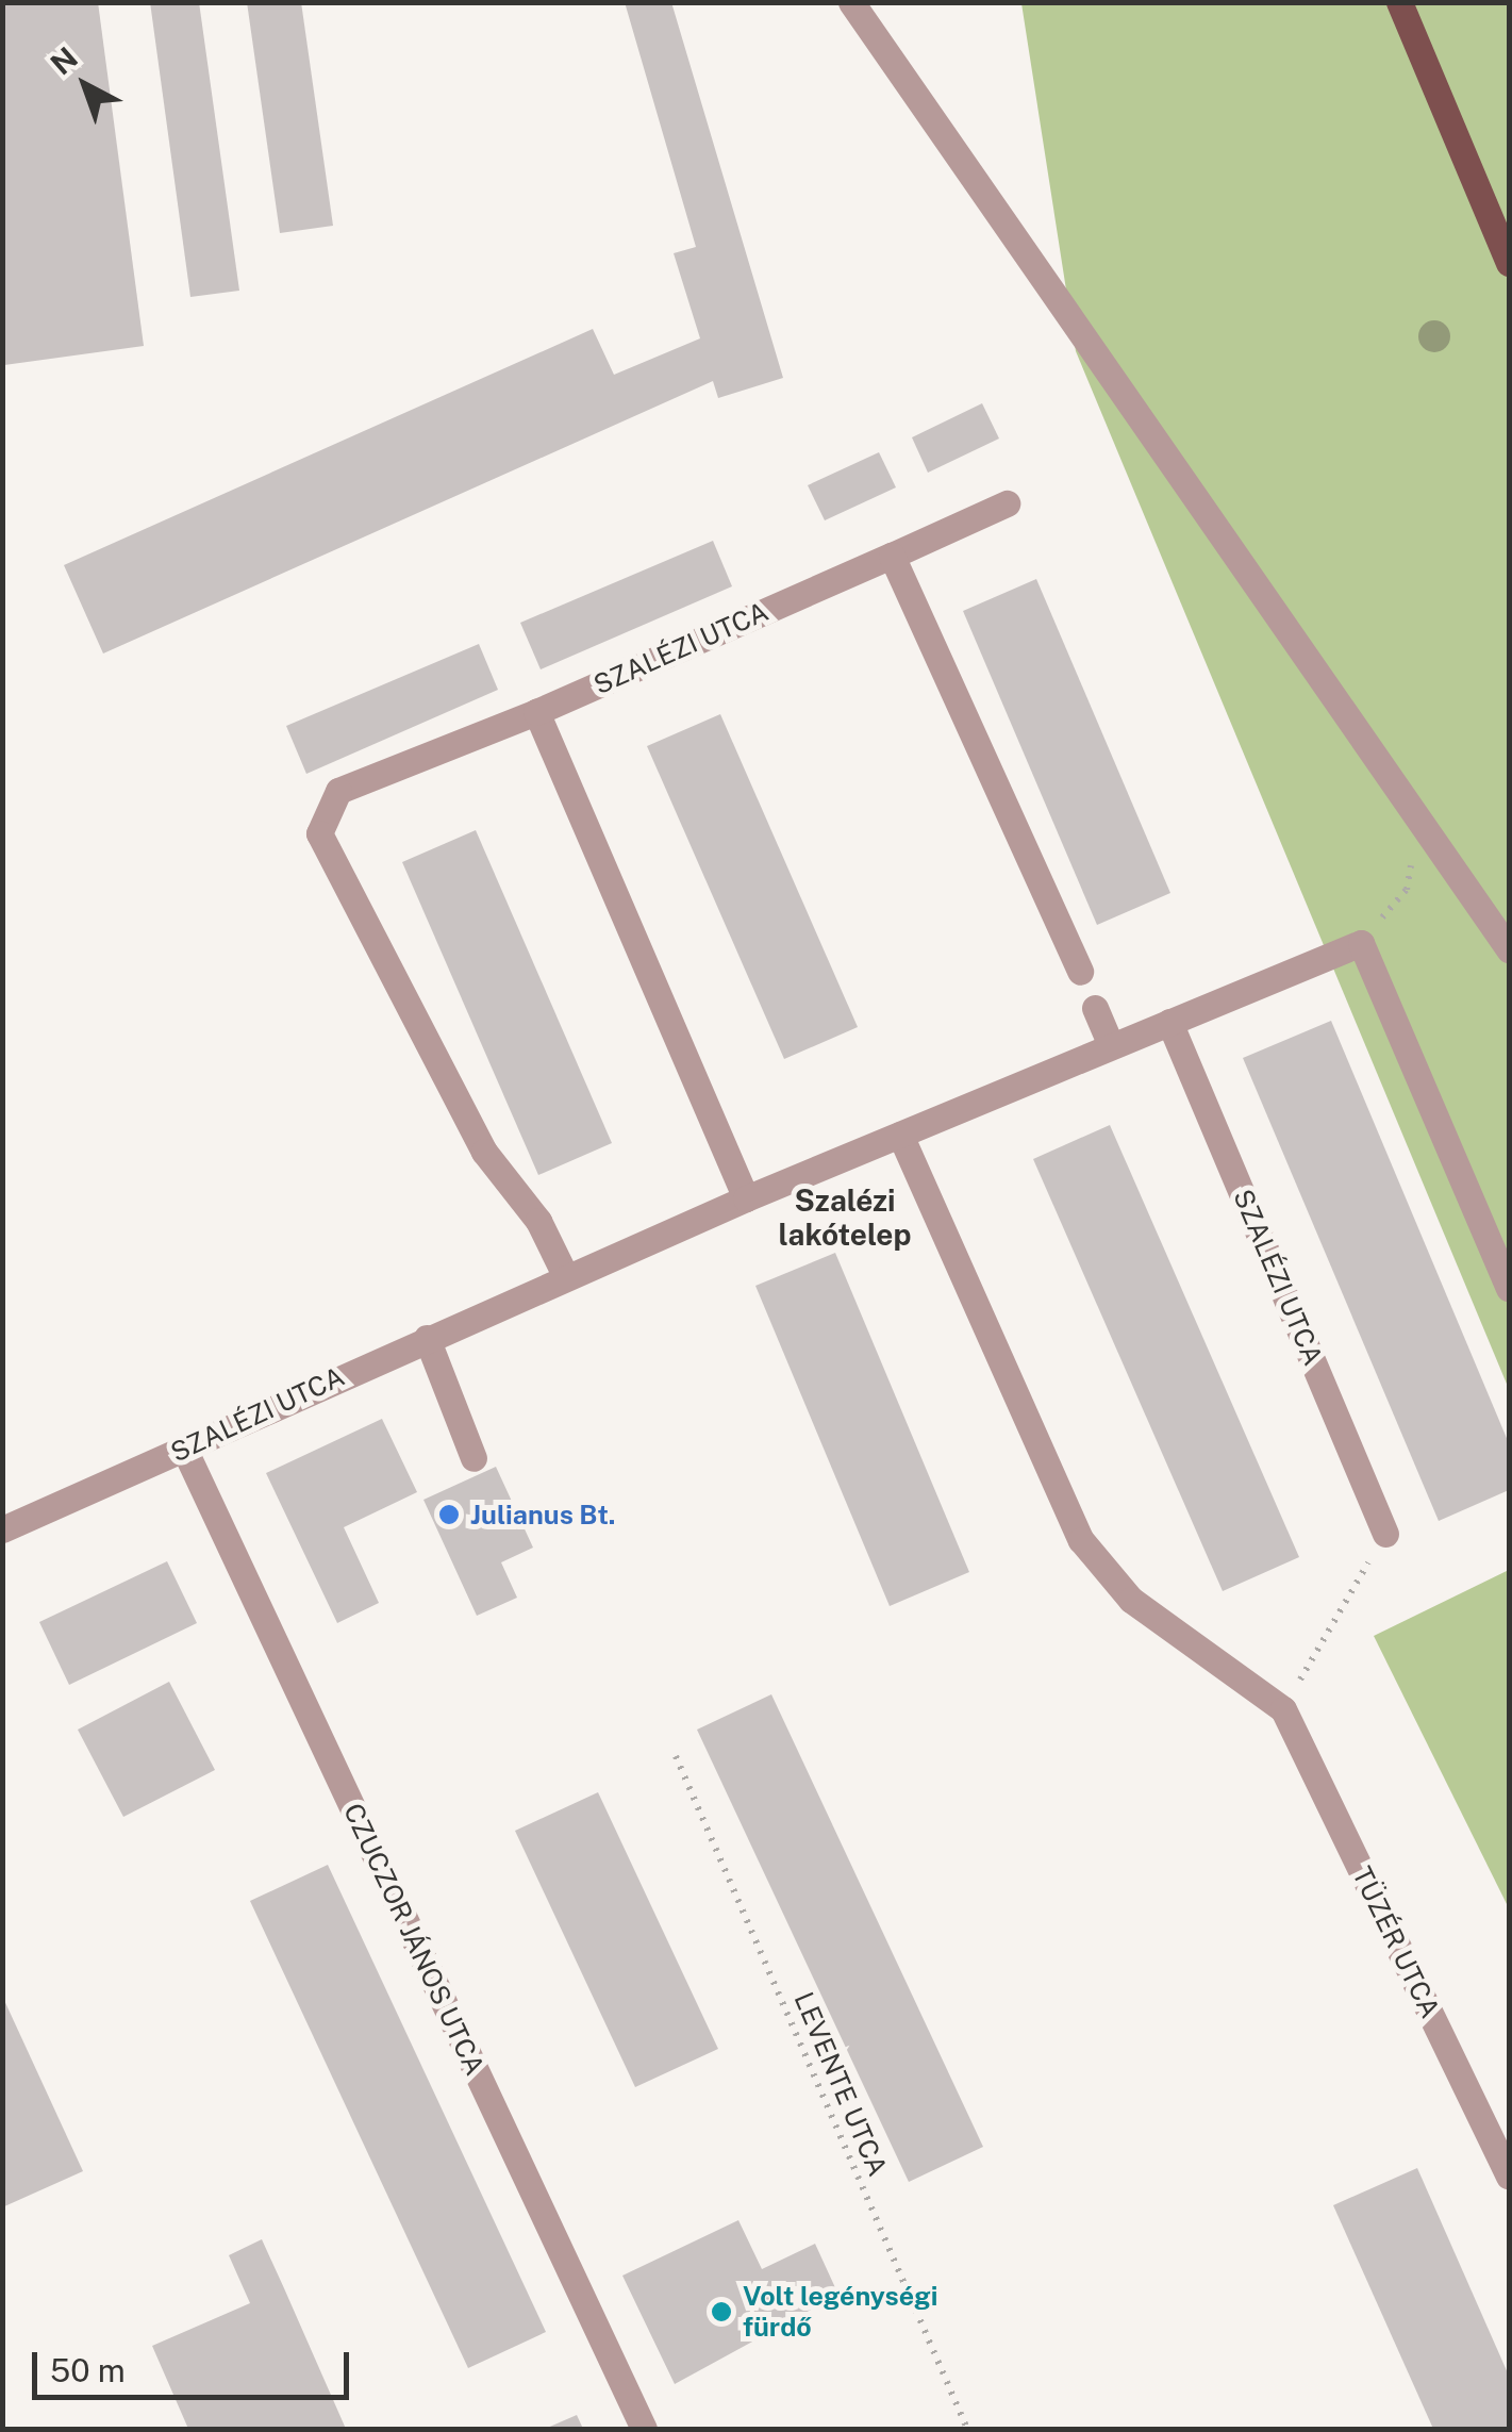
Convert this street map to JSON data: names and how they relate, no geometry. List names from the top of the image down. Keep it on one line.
{"streets":{"street":["SZALÉZI UTCA","CZUCZOR JÁNOS UTCA","TÜZÉR UTCA"],"path":["LEVENTE UTCA"]},"crossings":[["SZALÉZI UTCA","CZUCZOR JÁNOS UTCA"]],"districts":["Szalézi lakótelep"],"places":["Julianus Bt.","Volt legénységi fürdő"],"scale_bar":"50 m","north":"top left"}
